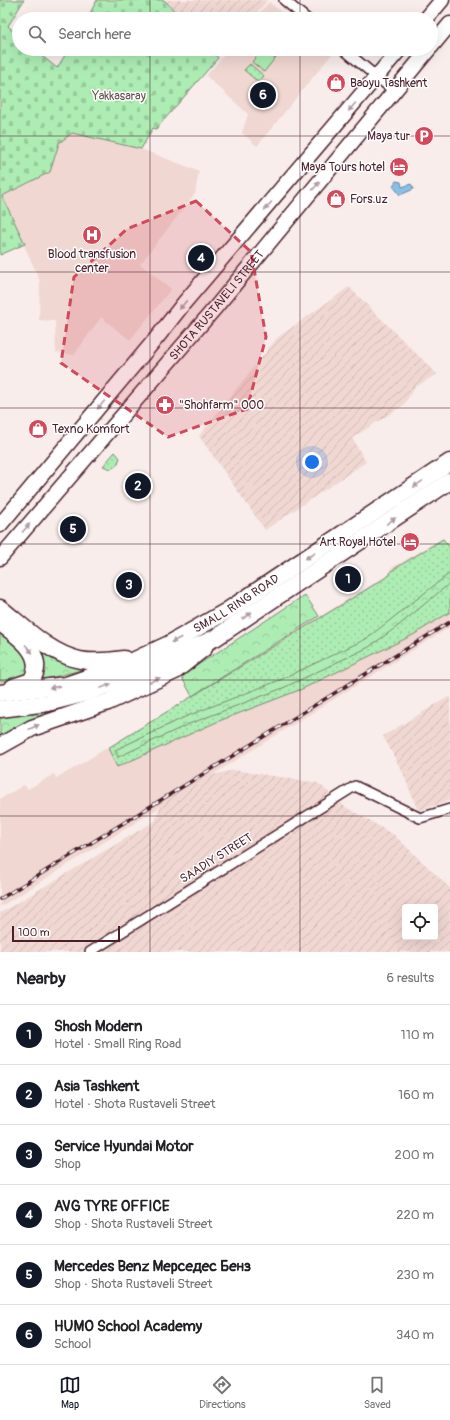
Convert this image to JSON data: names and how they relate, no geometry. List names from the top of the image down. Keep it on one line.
{"streets":{"highway":["SMALL RING ROAD"],"main road":["SHOTA RUSTAVELI STREET"],"street":["SAADIY STREET"]},"parks":["Yakkasaray"],"places":{"shop":["Baoyu Tashkent","Fors.uz","Texno Komfort"],"parking":["Maya tur"],"hotel":["Maya Tours hotel","Art Royal Hotel"],"hospital":["Blood transfusion center"],"pharmacy":["\"Shohfarm\" OOO"]},"scale_bar":"100 m","page":{"search":"Search here","pins":["6","4","2","5","1","3"],"scale":"100 m","heading":["Nearby","6 results"],"list":[{"mark":"1","name":"Shosh Modern","note":"Hotel · Small Ring Road","value":"110 m"},{"mark":"2","name":"Asia Tashkent","note":"Hotel · Shota Rustaveli Street","value":"160 m"},{"mark":"3","name":"Service Hyundai Motor","note":"Shop","value":"200 m"},{"mark":"4","name":"AVG TYRE OFFICE","note":"Shop · Shota Rustaveli Street","value":"220 m"},{"mark":"5","name":"Mercedes Benz Мерседес Бенз","note":"Shop · Shota Rustaveli Street","value":"230 m"},{"mark":"6","name":"HUMO School Academy","note":"School","value":"340 m"}],"nav":["Map","Directions","Saved"]}}
